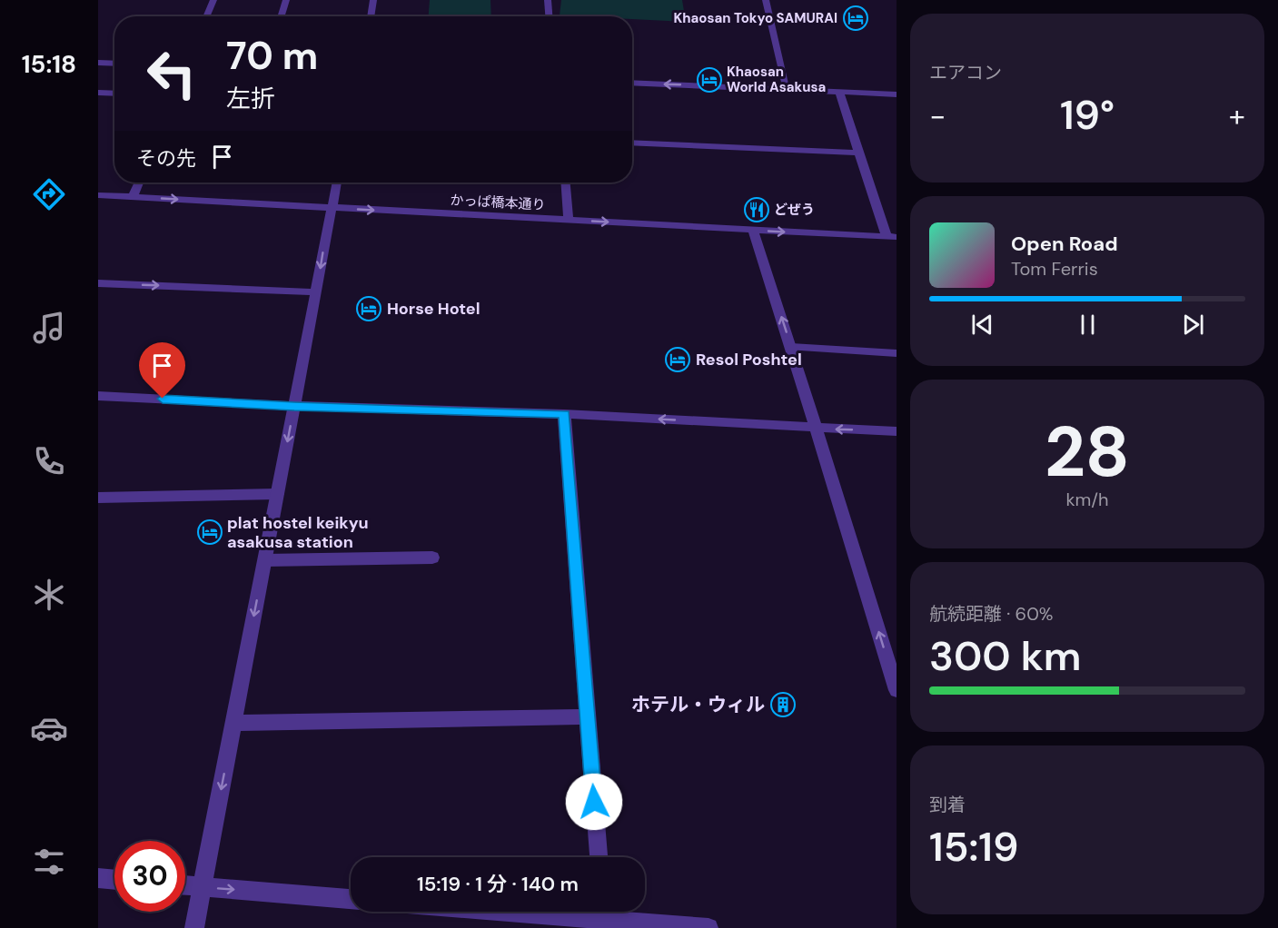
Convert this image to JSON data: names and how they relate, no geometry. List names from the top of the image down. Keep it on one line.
{"streets":{"street":["かっぱ橋本通り"]},"places":{"hotel":["Khaosan Tokyo SAMURAI","Khaosan World Asakusa","Horse Hotel","Resol Poshtel","plat hostel keikyu asakusa station"],"restaurant":["どぜう"],"building":["ホテル・ウィル"]},"page":{"tabs":"15:18","tile":["エアコン",["28","km/h"],["航続距離 · 60%","300 km"],["到着","15:19"]],"turn":["70 m","左折"],"heat":["−","19°","+"],"then":"その先","song":["Open Road","Tom Ferris"],"limit":"30","trip":"15:19 · 1 分 · 140 m"}}
